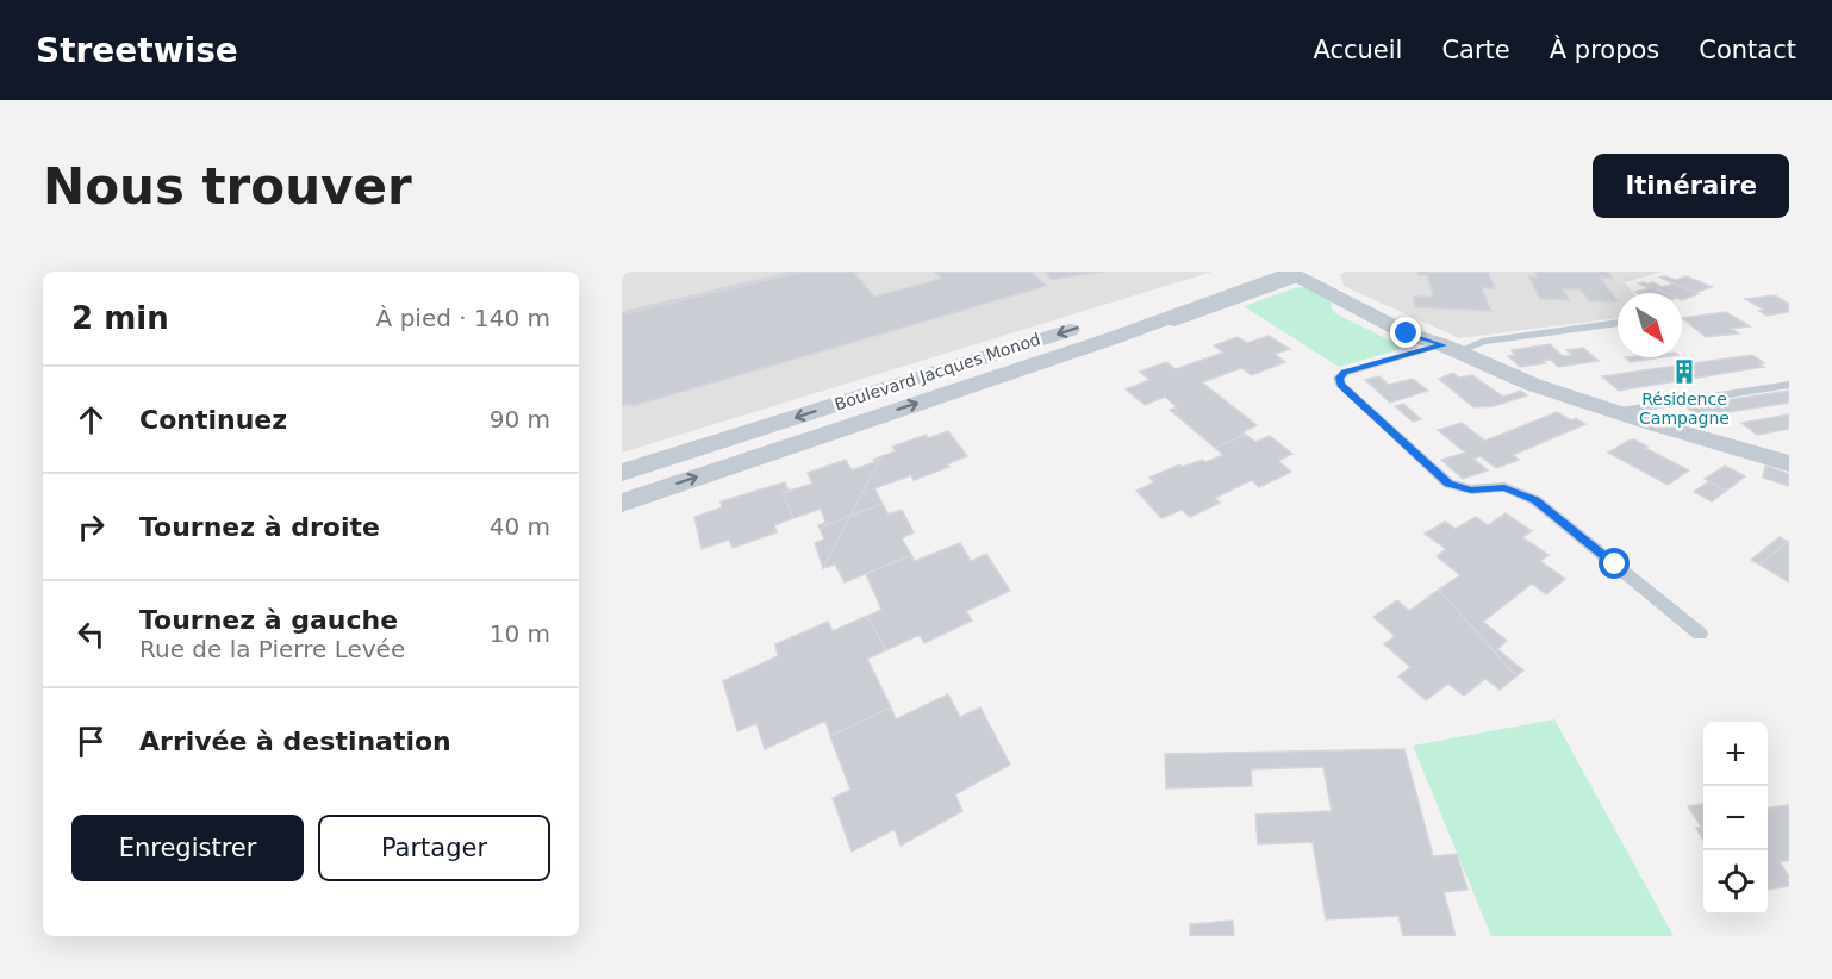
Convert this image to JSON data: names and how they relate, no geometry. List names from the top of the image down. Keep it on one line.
{"streets":{"street":["Boulevard Jacques Monod"]},"places":{"building":["Résidence Campagne"]},"north":"bottom right","page":{"header":"Streetwise","nav":["Accueil","Carte","À propos","Contact"],"buttons":["Itinéraire",["Enregistrer","Partager"]],"title":"Nous trouver","heading":["2 min","À pied · 140 m"],"list":[["Continuez","90 m"],["Tournez à droite","40 m"],["Tournez à gauche","Rue de la Pierre Levée","10 m"],"Arrivée à destination"],"map_buttons":["+","−"]}}
